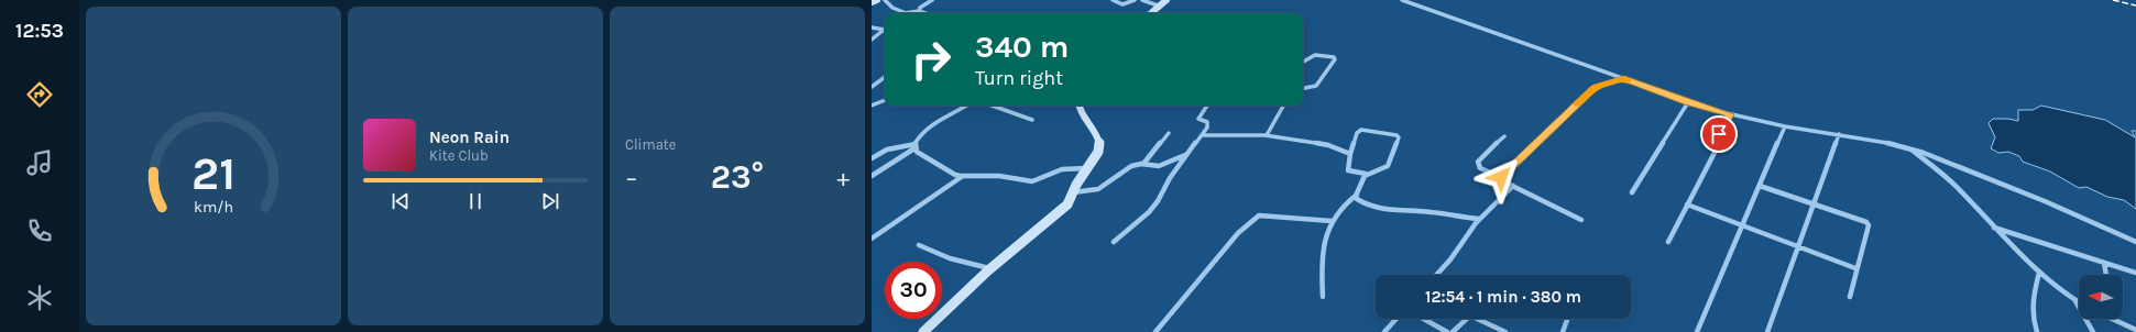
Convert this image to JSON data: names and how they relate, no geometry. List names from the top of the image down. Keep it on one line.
{"north":"left","page":{"tabs":"12:53","tile":"Climate","turn":["340 m","Turn right"],"song":["Neon Rain","Kite Club"],"heat":["−","23°","+"],"limit":"30","trip":"12:54 · 1 min · 380 m","gauge":["21","km/h"]}}
